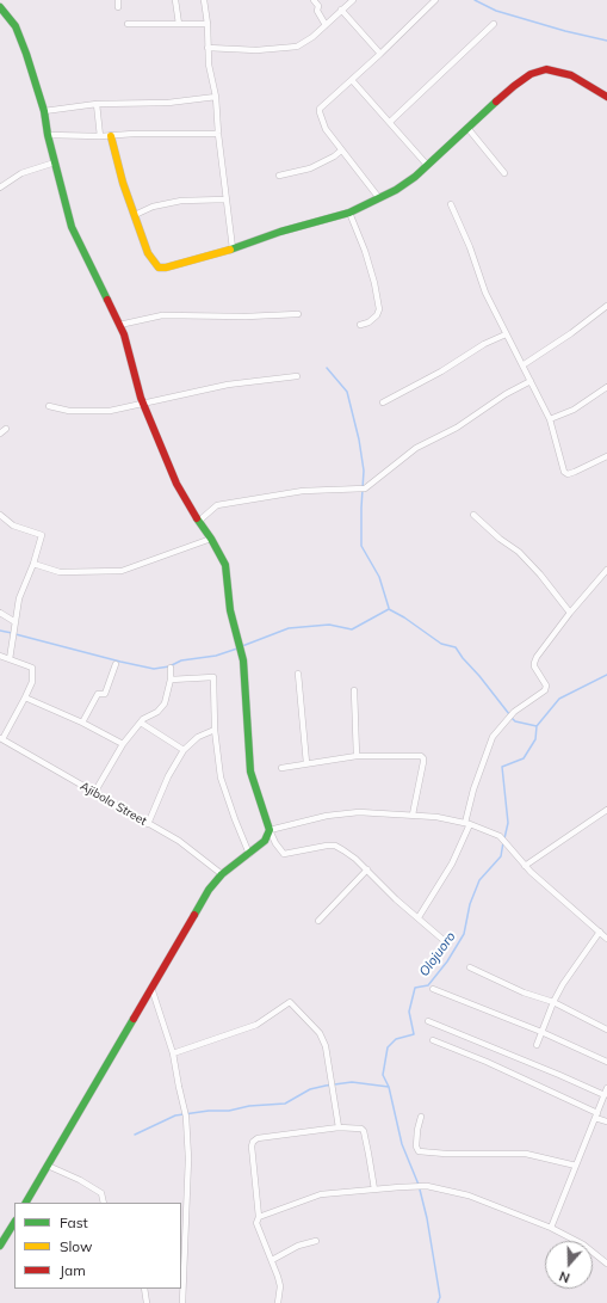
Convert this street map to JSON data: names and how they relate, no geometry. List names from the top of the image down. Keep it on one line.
{"streets":{"street":["Ajibola Street"]},"water":["Olojuoro"],"legend":["Fast","Slow","Jam"],"north":"bottom"}
